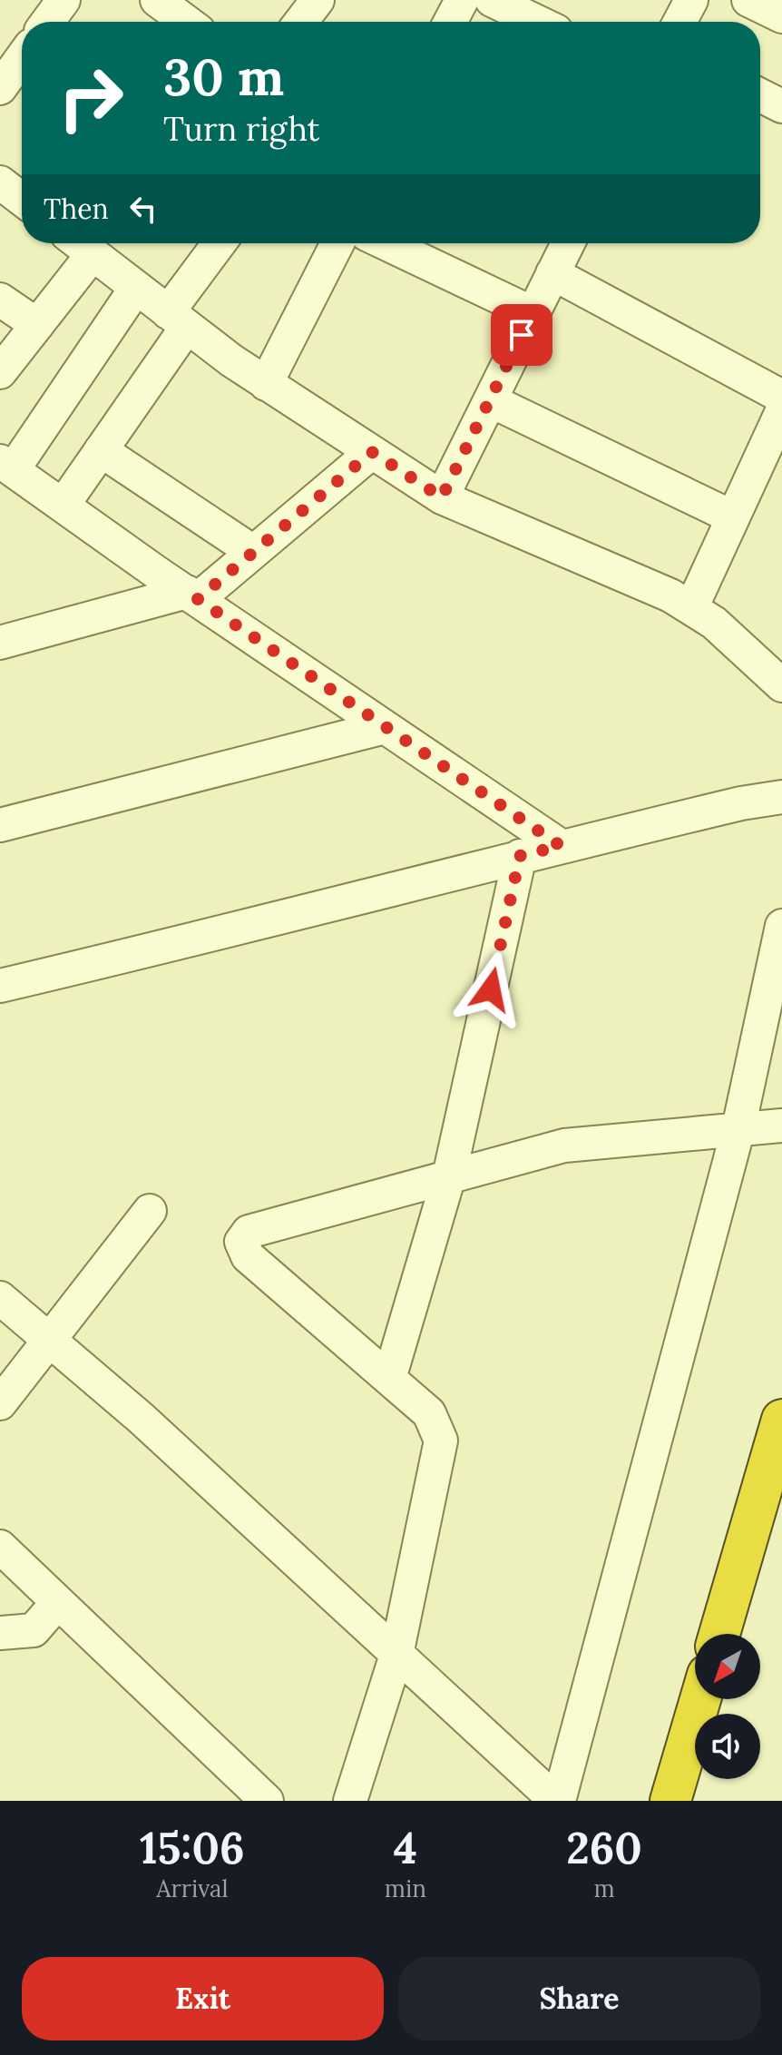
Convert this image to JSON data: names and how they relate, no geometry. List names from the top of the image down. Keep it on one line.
{"north":"bottom left","page":{"turn":["30 m","Turn right"],"then":"Then","eta":["15:06","Arrival","4","min","260","m"],"buttons":["Exit","Share"]}}
